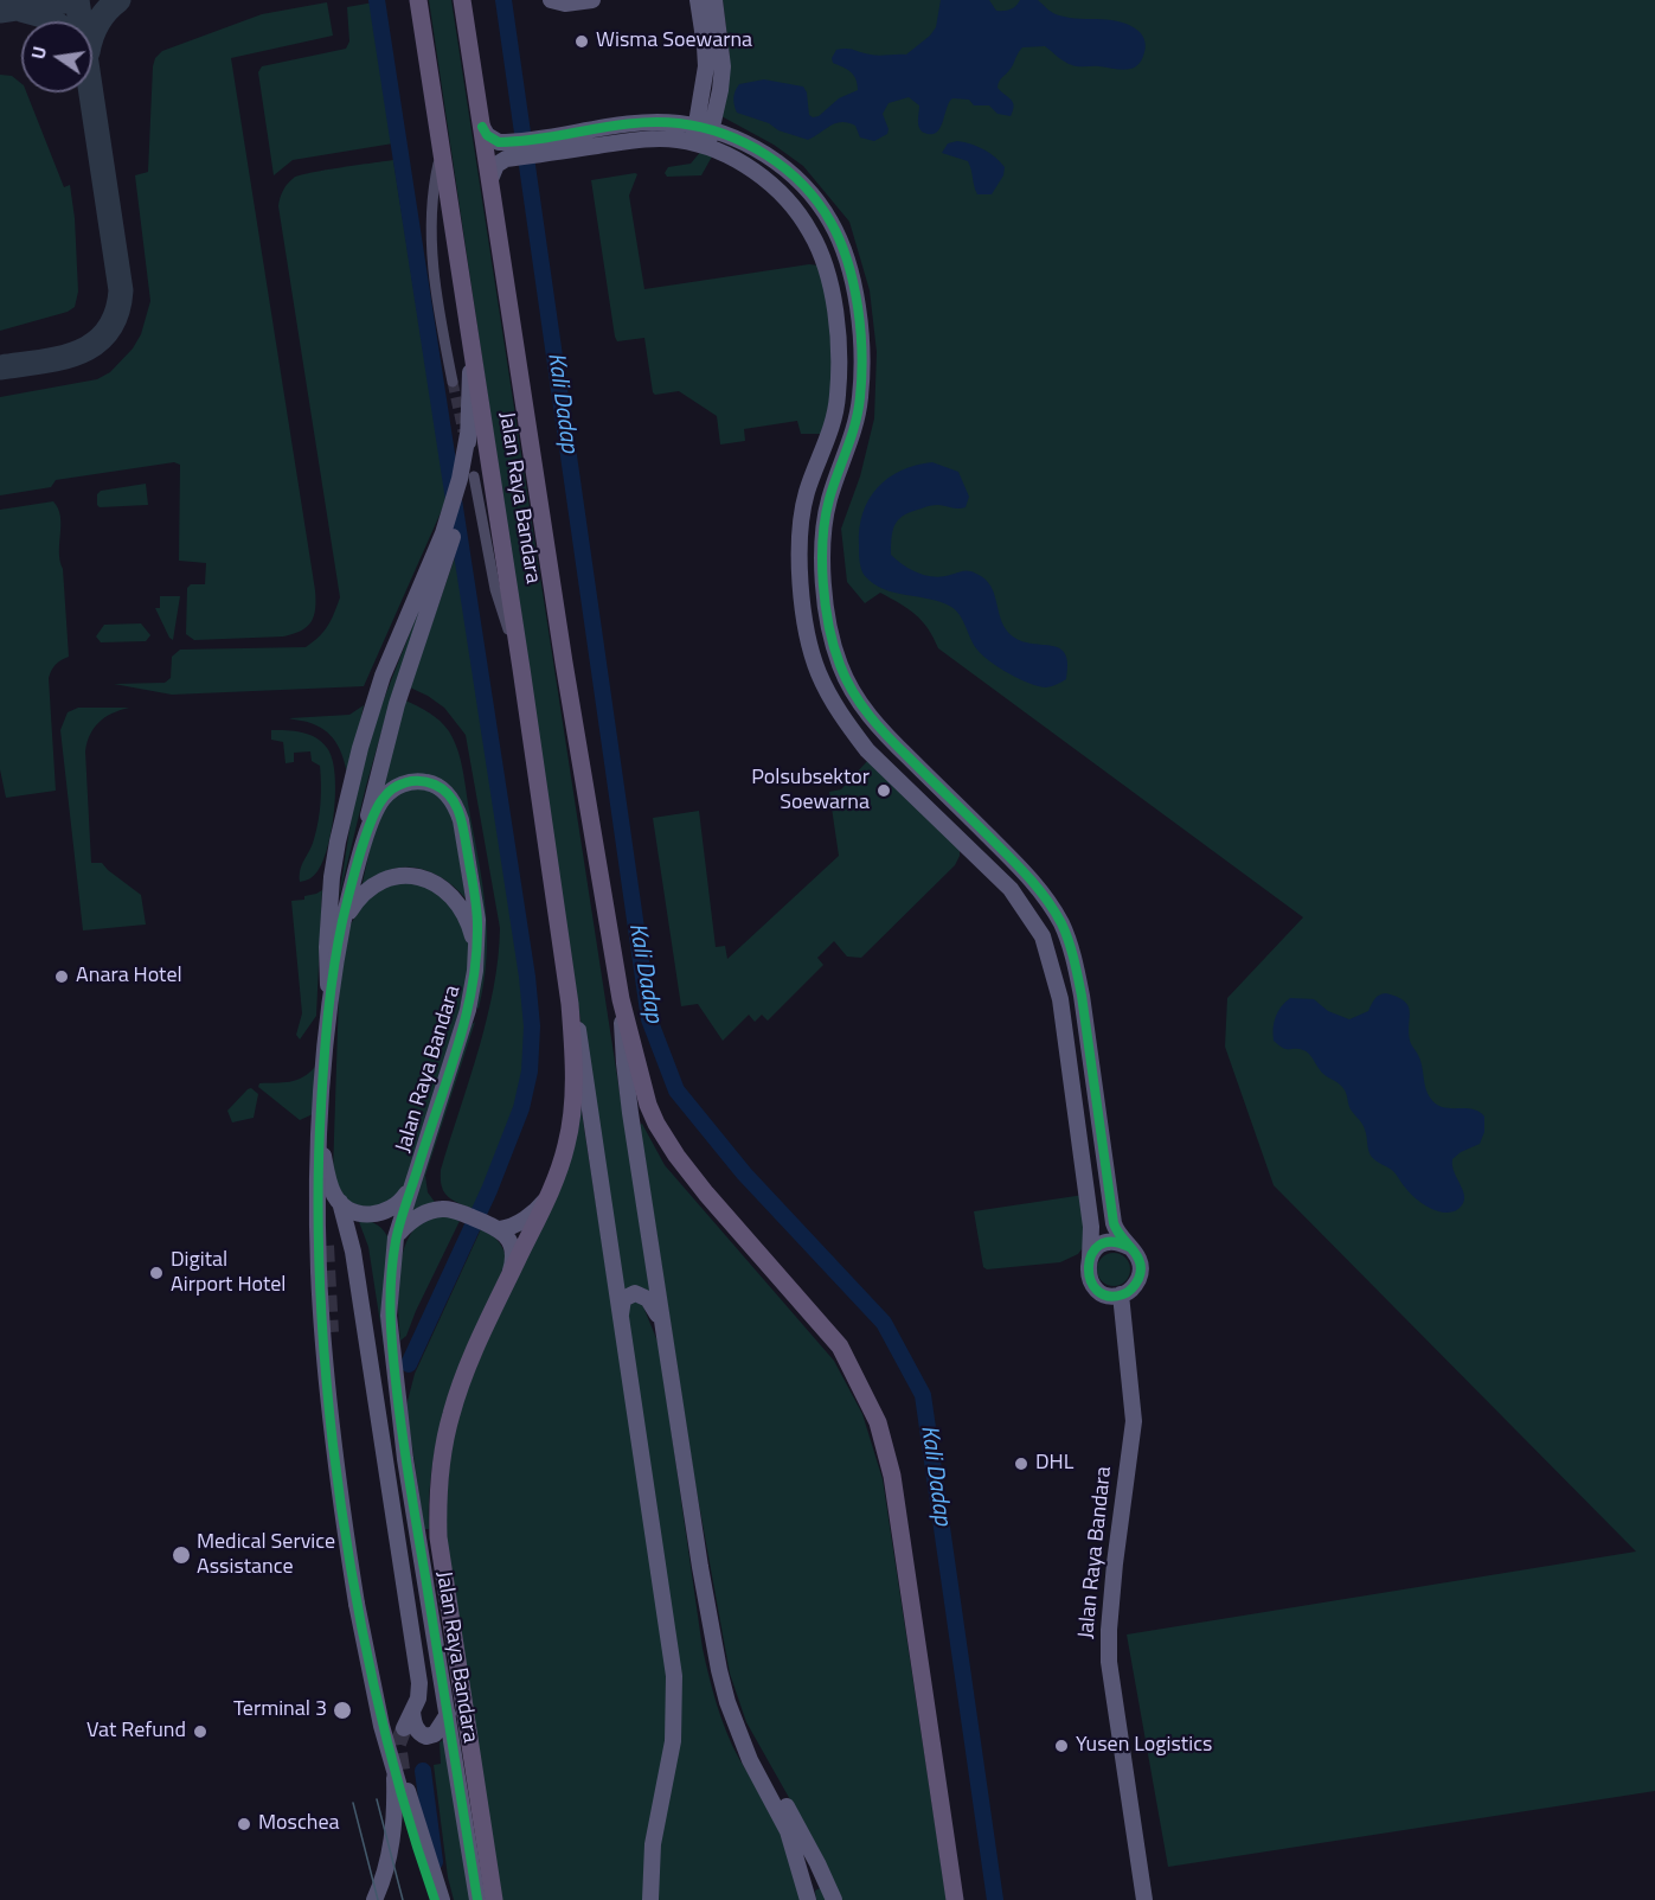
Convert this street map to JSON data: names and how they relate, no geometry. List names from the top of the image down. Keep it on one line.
{"streets":{"main road":["Jalan Raya Bandara"]},"water":["Kali Dadap"],"places":["Wisma Soewarna","Polsubsektor Soewarna","Anara Hotel","Digital Airport Hotel","DHL","Medical Service Assistance","Terminal 3","Vat Refund","Yusen Logistics","Moschea"],"north":"left"}
